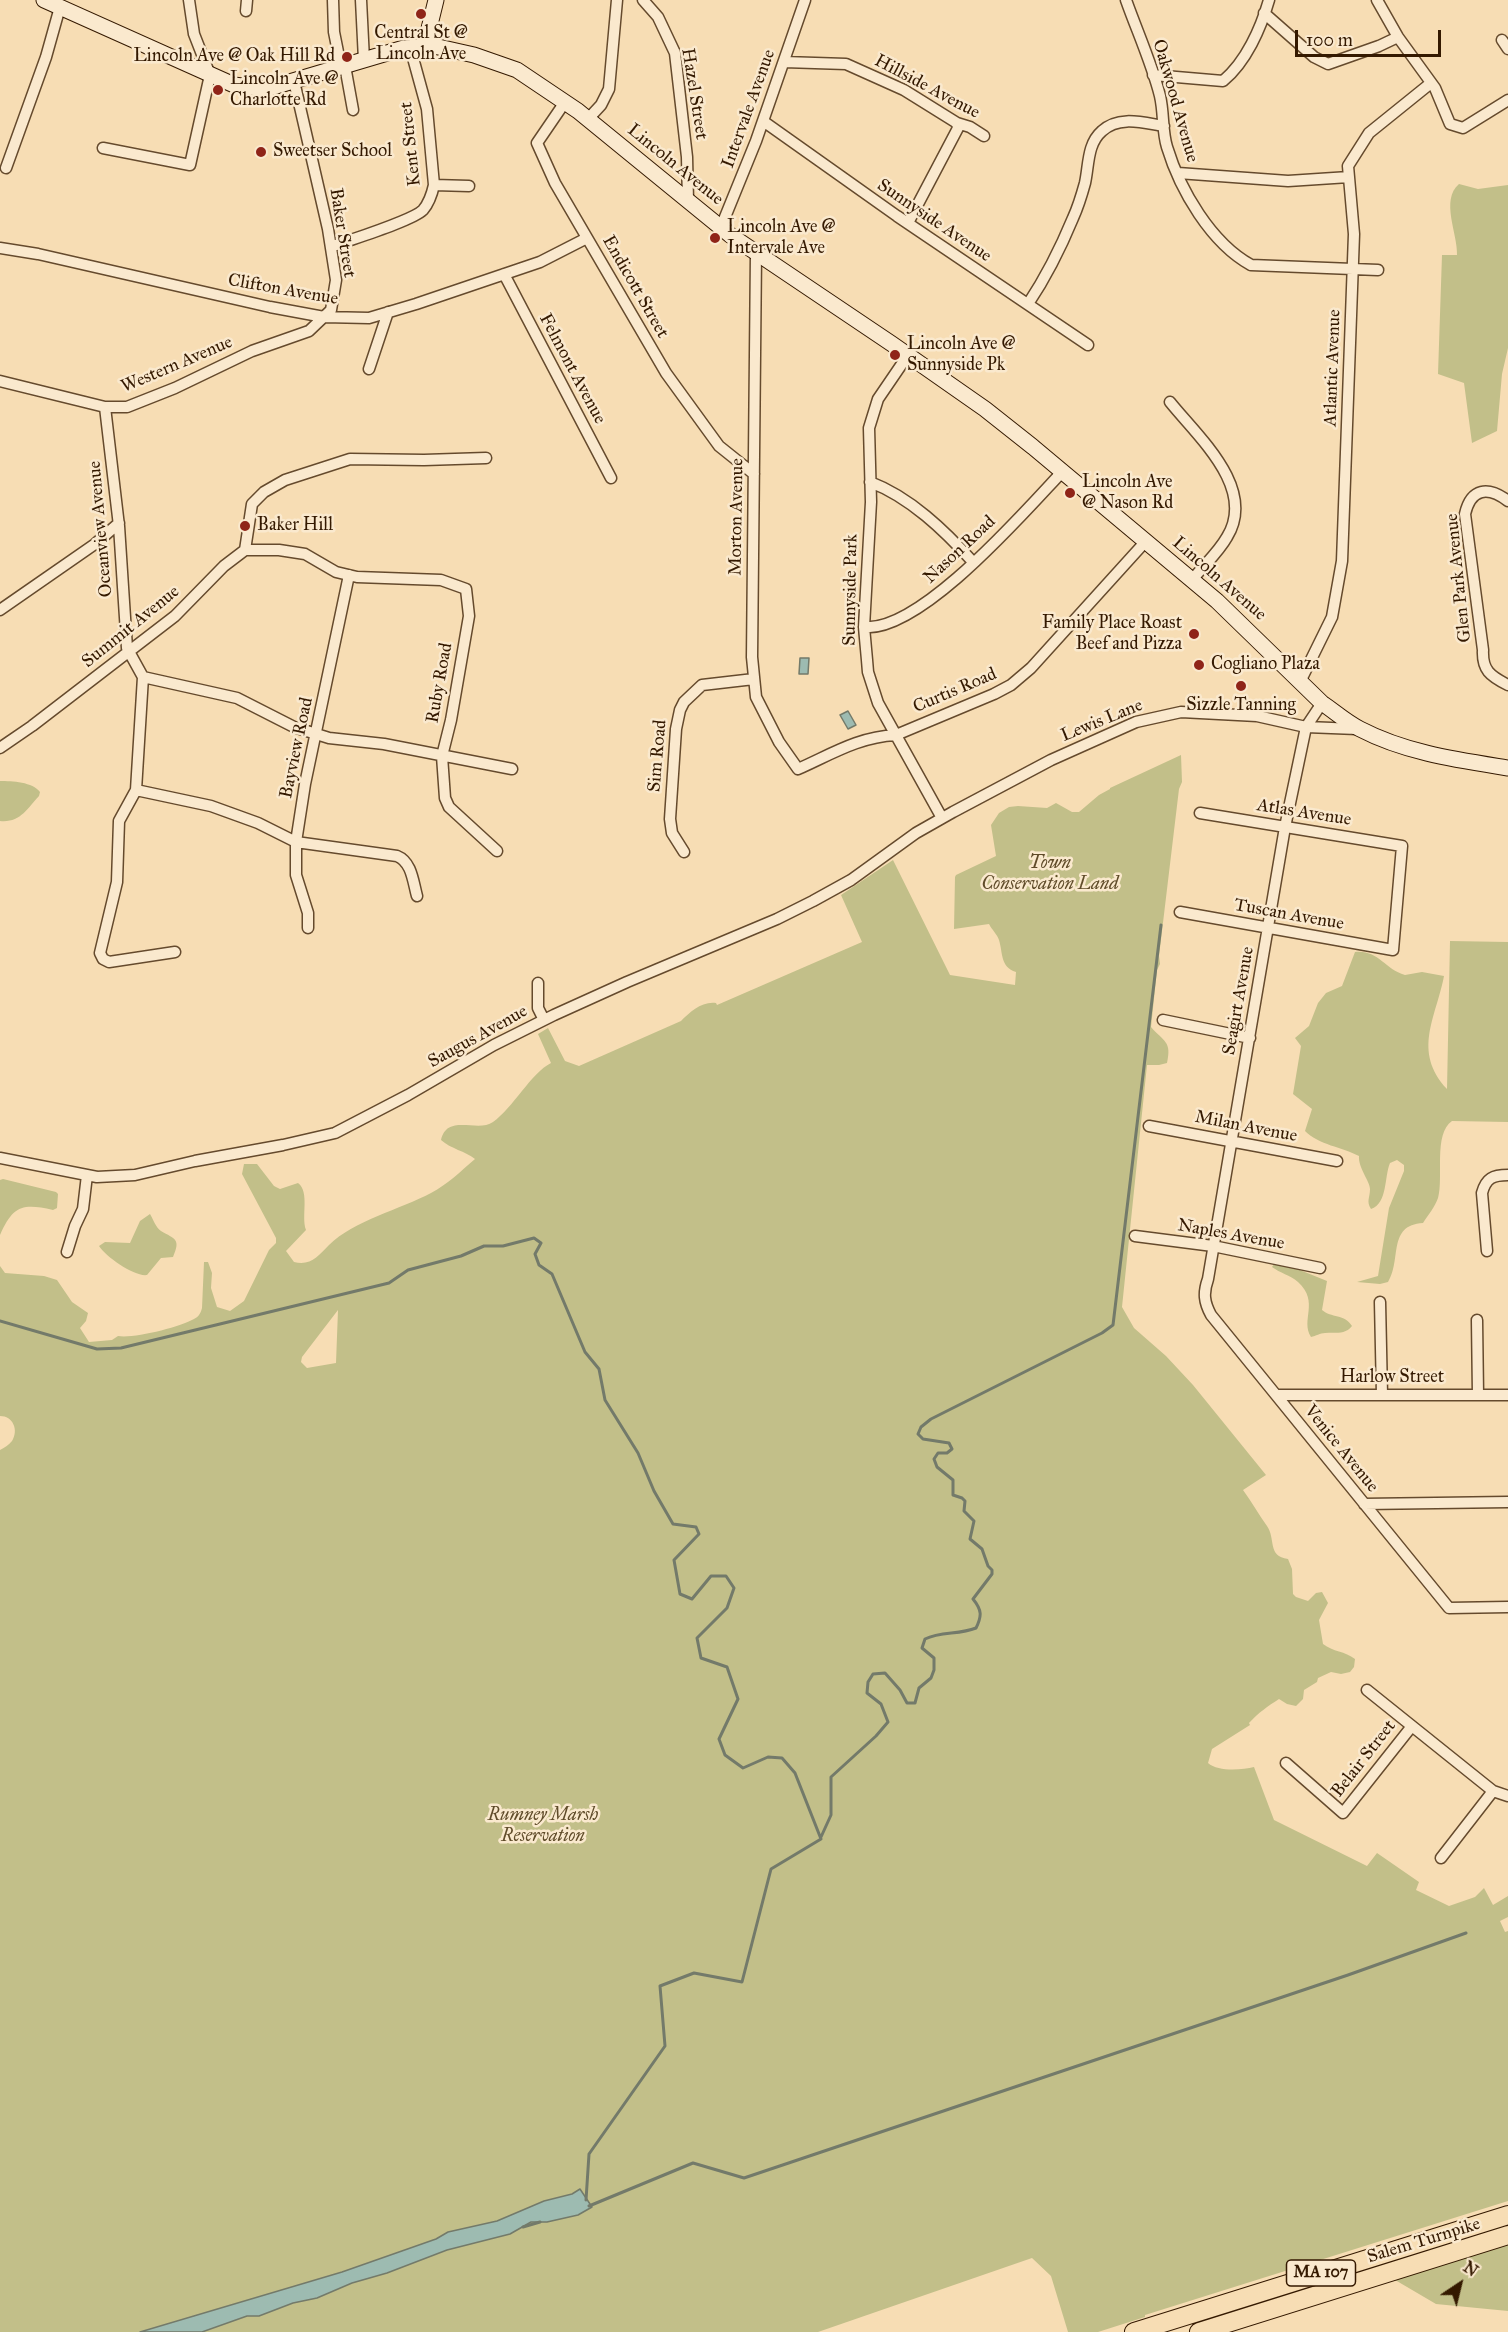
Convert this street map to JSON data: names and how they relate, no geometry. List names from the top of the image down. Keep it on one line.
{"streets":{"main road":["Lincoln Avenue","Salem Turnpike","MA 107"],"street":["Hillside Avenue","Hazel Street","Oakwood Avenue","Intervale Avenue","Kent Street","Sunnyside Avenue","Baker Street","Endicott Street","Clifton Avenue","Western Avenue","Atlantic Avenue","Felmont Avenue","Morton Avenue","Oceanview Avenue","Nason Road","Glen Park Avenue","Sunnyside Park","Summit Avenue","Ruby Road","Curtis Road","Lewis Lane","Bayview Road","Sim Road","Atlas Avenue","Tuscan Avenue","Seagirt Avenue","Saugus Avenue","Milan Avenue","Naples Avenue","Harlow Street","Venice Avenue","Belair Street"]},"crossings":[["Hillside Avenue","Intervale Avenue"],["Hazel Street","Lincoln Avenue"],["Oakwood Avenue","Atlantic Avenue"],["Intervale Avenue","Lincoln Avenue"],["Intervale Avenue","Sunnyside Avenue"],["Kent Street","Lincoln Avenue"],["Kent Street","Baker Street"],["Lincoln Avenue","Baker Street"],["Lincoln Avenue","Endicott Street"],["Lincoln Avenue","Atlantic Avenue"],["Lincoln Avenue","Morton Avenue"],["Lincoln Avenue","Nason Road"],["Lincoln Avenue","Sunnyside Park"],["Lincoln Avenue","Curtis Road"],["Lincoln Avenue","Lewis Lane"],["Lincoln Avenue","Seagirt Avenue"],["Baker Street","Clifton Avenue"],["Baker Street","Western Avenue"],["Endicott Street","Clifton Avenue"],["Endicott Street","Morton Avenue"],["Clifton Avenue","Western Avenue"],["Clifton Avenue","Felmont Avenue"],["Western Avenue","Oceanview Avenue"],["Morton Avenue","Curtis Road"],["Morton Avenue","Sim Road"],["Oceanview Avenue","Summit Avenue"],["Nason Road","Sunnyside Park"],["Sunnyside Park","Curtis Road"],["Sunnyside Park","Lewis Lane"],["Sunnyside Park","Saugus Avenue"],["Ruby Road","Bayview Road"],["Lewis Lane","Seagirt Avenue"],["Lewis Lane","Saugus Avenue"],["Atlas Avenue","Tuscan Avenue"],["Atlas Avenue","Seagirt Avenue"],["Tuscan Avenue","Seagirt Avenue"],["Seagirt Avenue","Milan Avenue"],["Seagirt Avenue","Naples Avenue"],["Seagirt Avenue","Venice Avenue"],["Harlow Street","Venice Avenue"]],"parks":["Town Conservation Land","Rumney Marsh Reservation"],"places":["Central St @ Lincoln Ave","Lincoln Ave @ Oak Hill Rd","Lincoln Ave @ Charlotte Rd","Sweetser School","Lincoln Ave @ Intervale Ave","Lincoln Ave @ Sunnyside Pk","Lincoln Ave @ Nason Rd","Baker Hill","Family Place Roast Beef and Pizza","Cogliano Plaza","Sizzle Tanning"],"scale_bar":"100 m","north":"top right"}
